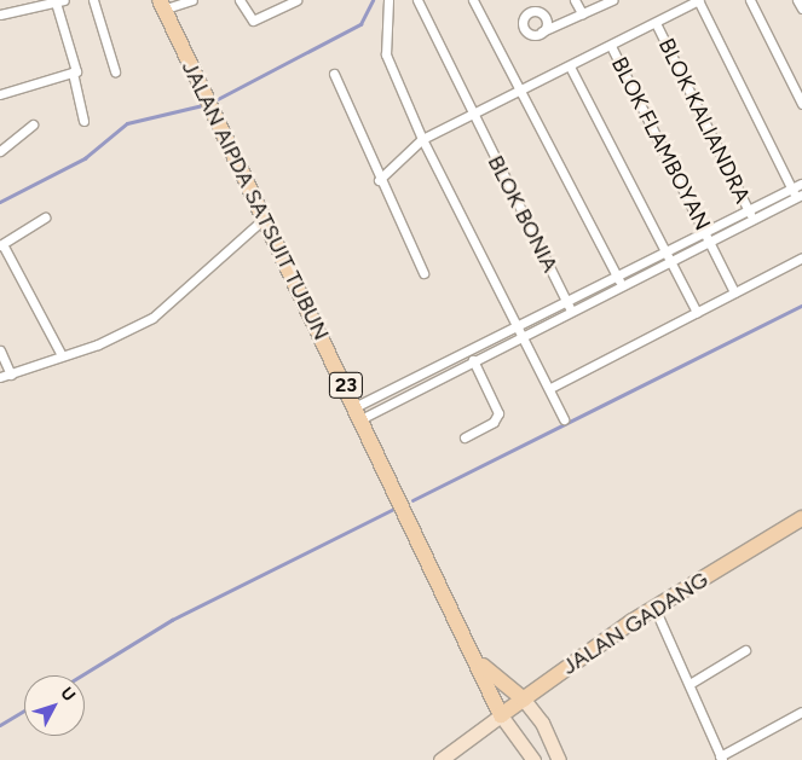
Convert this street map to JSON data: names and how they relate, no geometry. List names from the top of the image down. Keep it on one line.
{"streets":{"highway":["JALAN AIPDA SATSUIT TUBUN","23","JALAN GADANG"],"street":["BLOK KALIANDRA","BLOK FLAMBOYAN","BLOK BONIA"]},"crossings":[["JALAN AIPDA SATSUIT TUBUN","JALAN GADANG"]],"north":"top right"}
